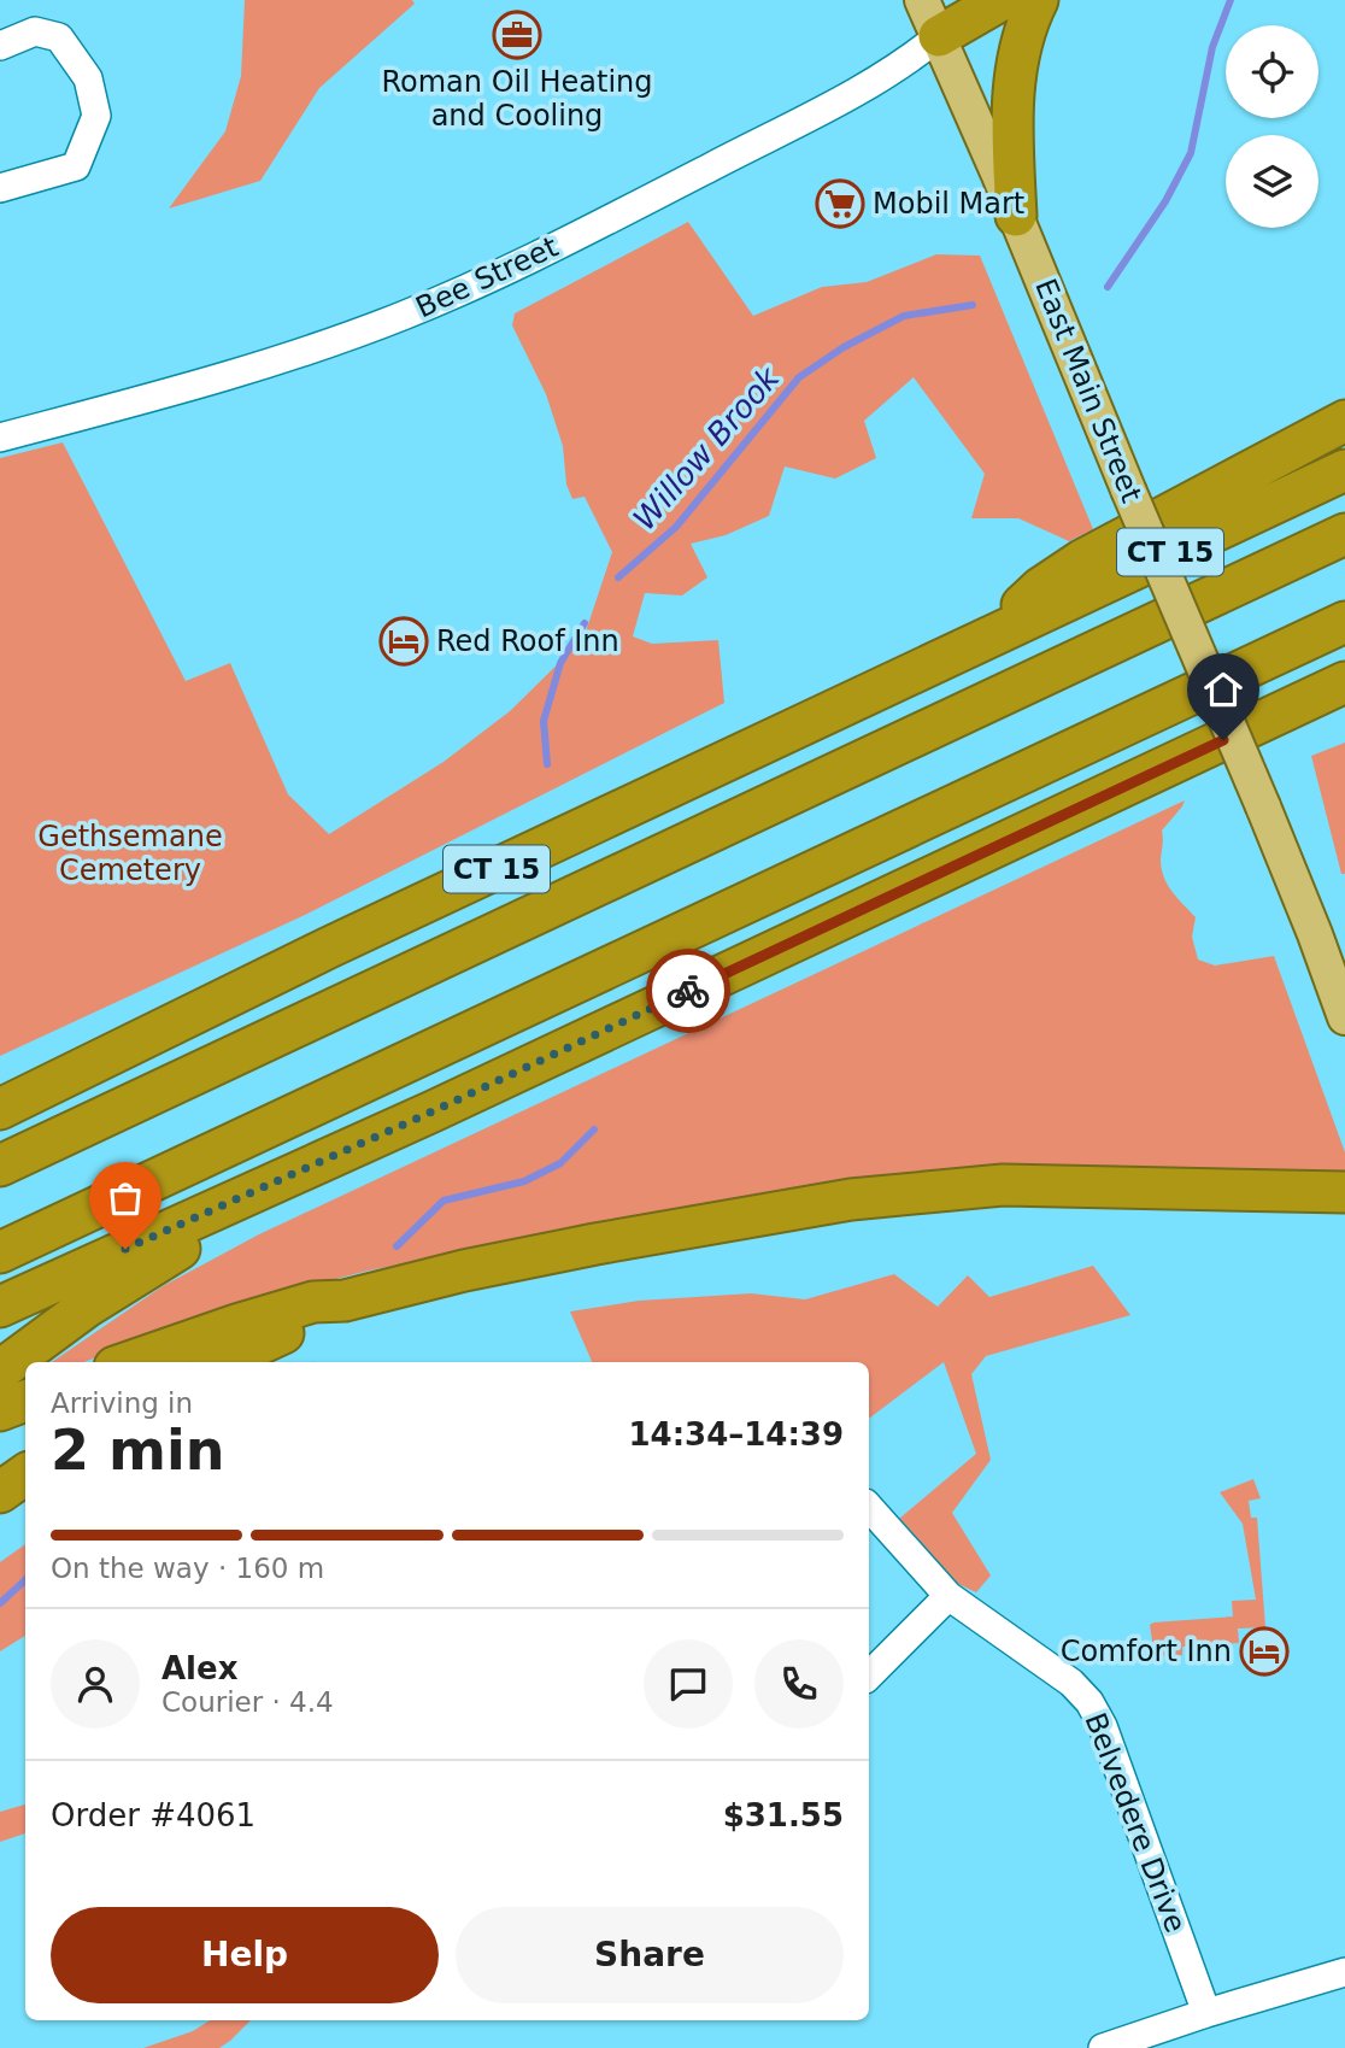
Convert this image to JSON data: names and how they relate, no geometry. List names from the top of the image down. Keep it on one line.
{"streets":{"highway":["CT 15"],"main road":["East Main Street"],"street":["Bee Street","Belvedere Drive"]},"crossings":[["Bee Street","East Main Street"]],"water":["Willow Brook"],"parks":["Gethsemane Cemetery"],"places":{"office":["Roman Oil Heating and Cooling"],"supermarket":["Mobil Mart"],"hotel":["Red Roof Inn","Comfort Inn"]},"page":{"heading":["2 min","Arriving in","14:34–14:39"],"panel":["Alex","Courier · 4.4","Order #4061","$31.55"],"bar":"On the way · 160 m","buttons":["Help","Share"]}}
